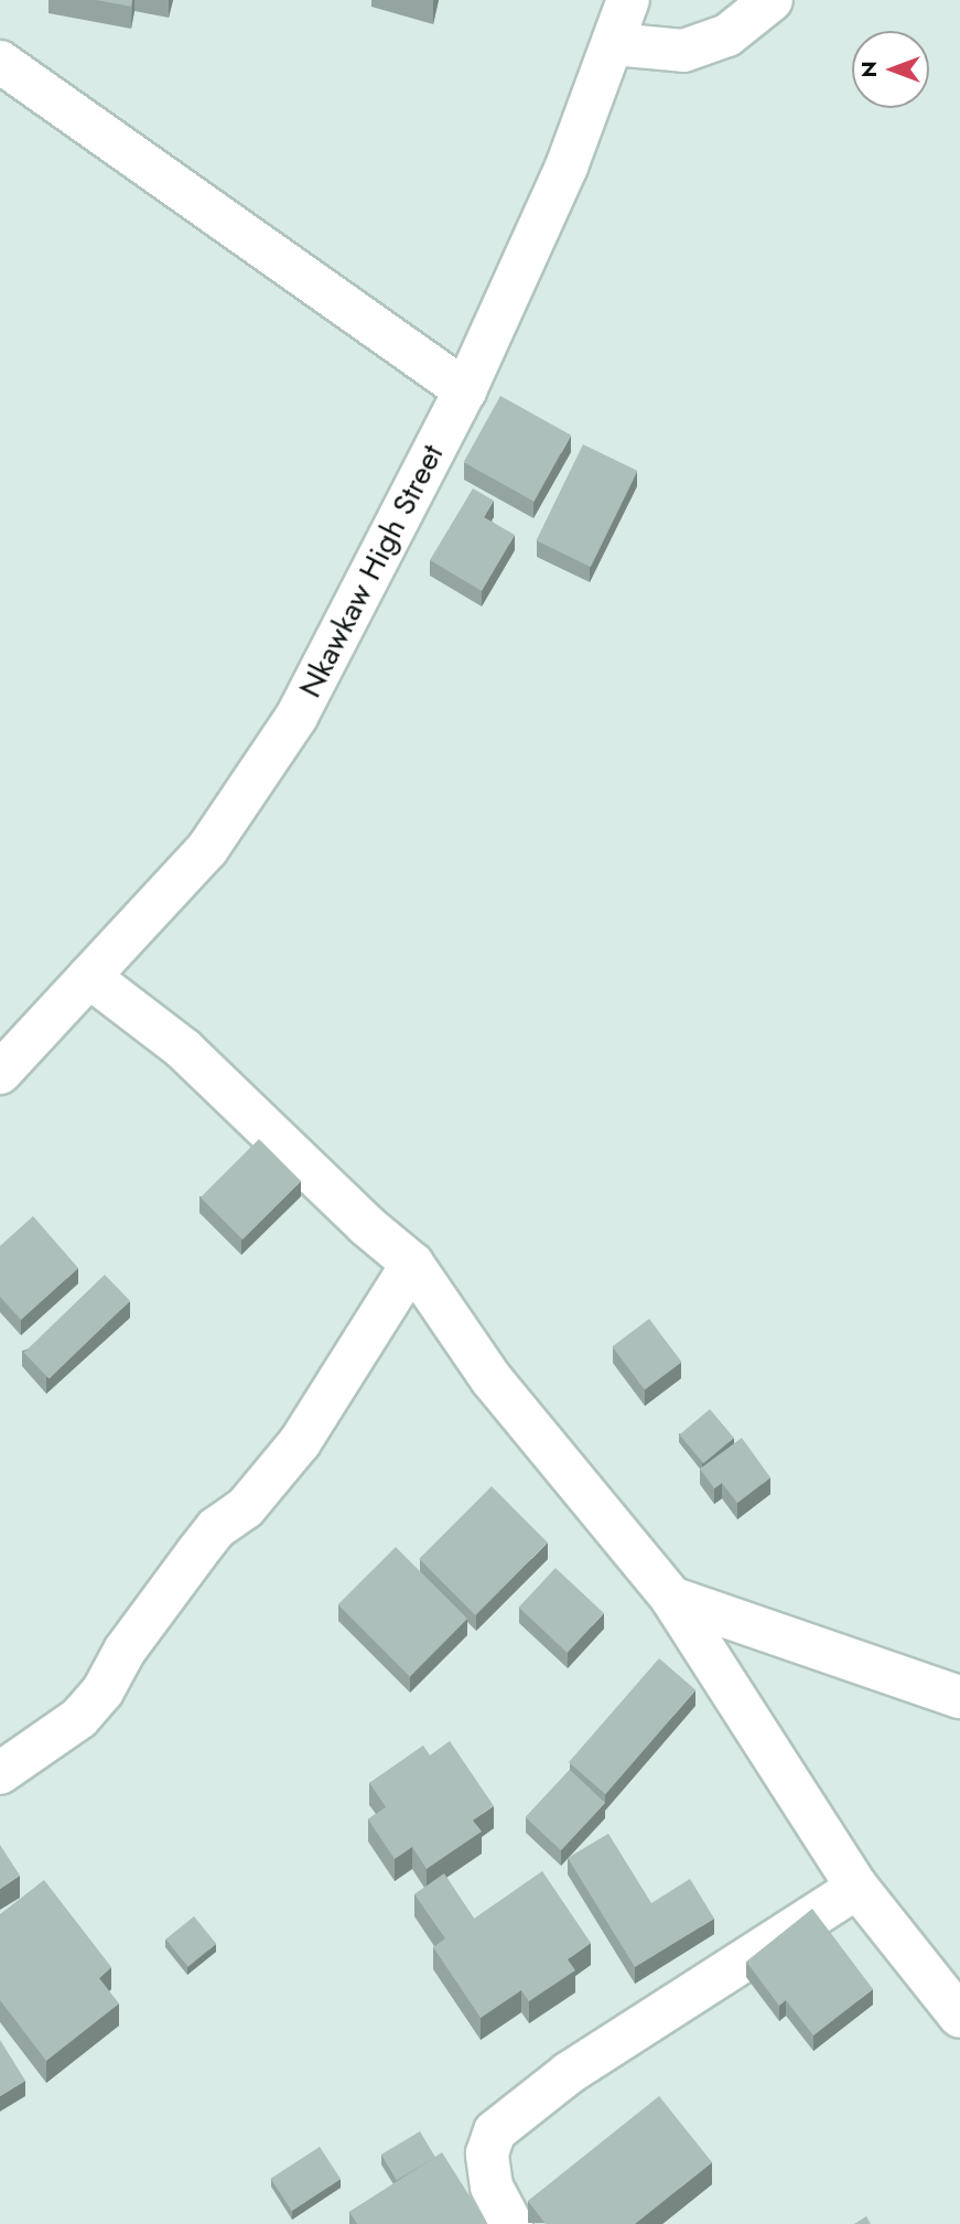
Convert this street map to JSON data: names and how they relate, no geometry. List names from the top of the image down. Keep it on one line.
{"streets":{"street":["Nkawkaw High Street"]},"north":"left"}
